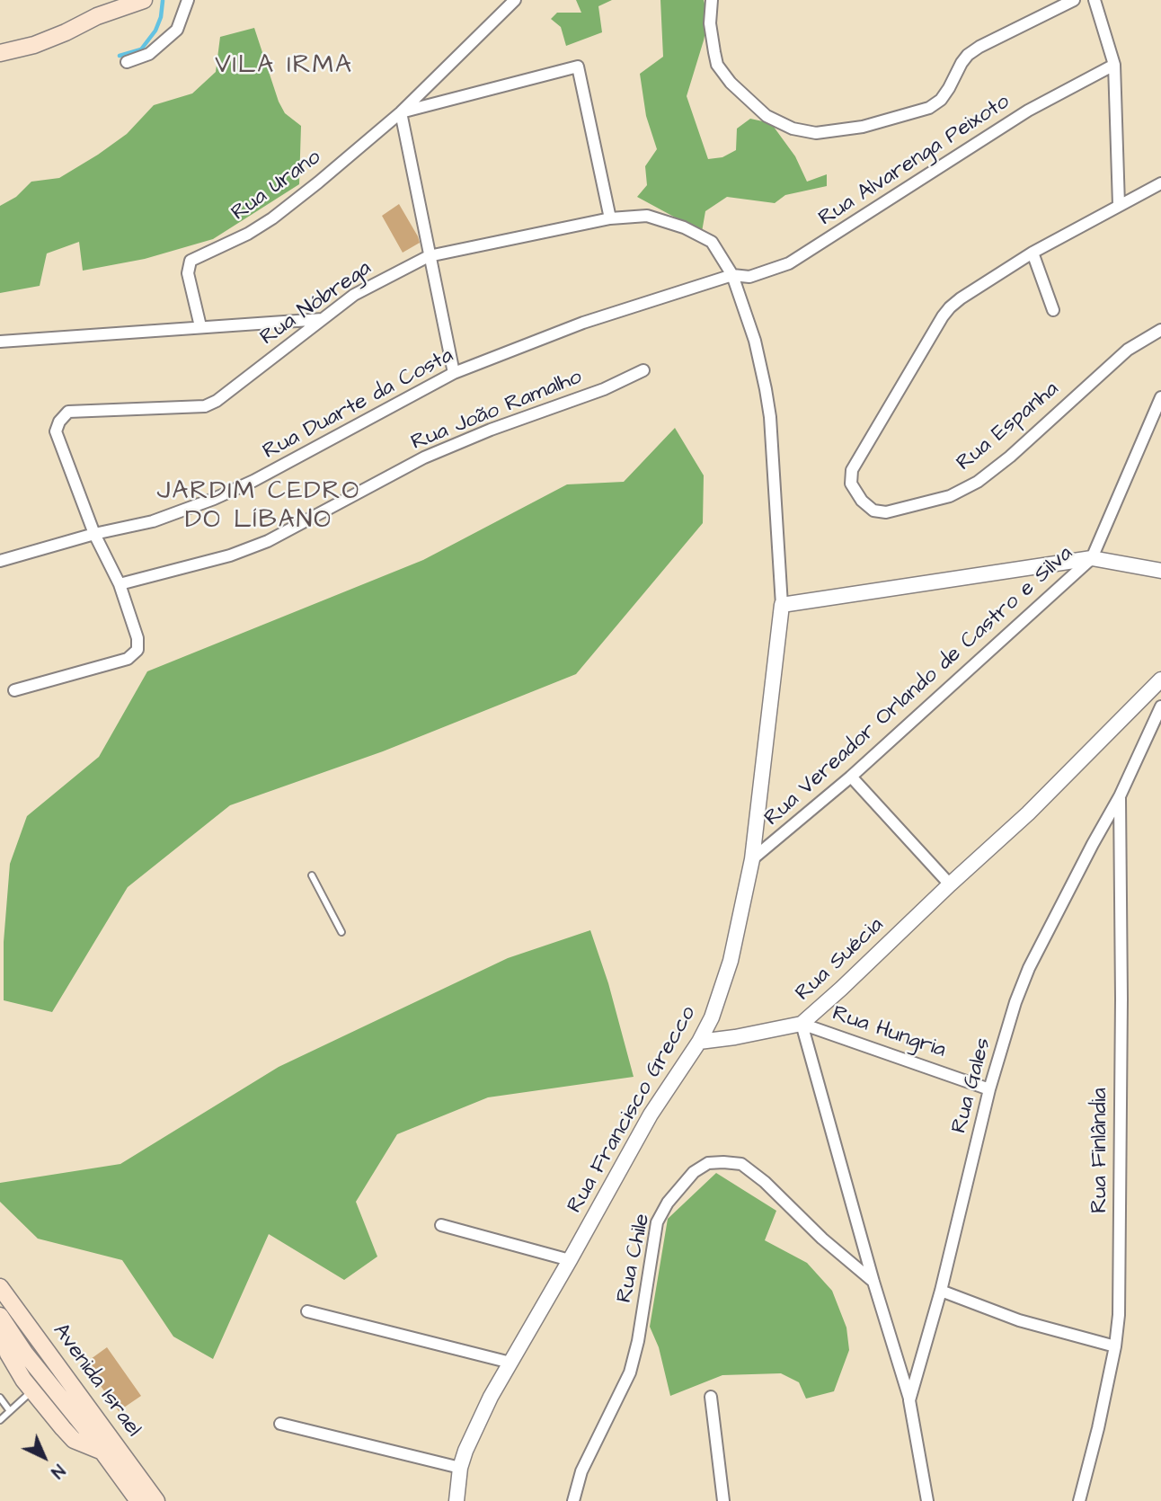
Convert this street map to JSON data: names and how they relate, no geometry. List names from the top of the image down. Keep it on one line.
{"streets":{"main road":["Avenida Israel"],"street":["Rua Alvarenga Peixoto","Rua Urano","Rua Nóbrega","Rua Duarte da Costa","Rua João Ramalho","Rua Espanha","Rua Vereador Orlando de Castro e Silva","Rua Suécia","Rua Hungria","Rua Gales","Rua Francisco Grecco","Rua Finlândia","Rua Chile"]},"crossings":[["Rua Alvarenga Peixoto","Rua Nóbrega"],["Rua Alvarenga Peixoto","Rua Duarte da Costa"],["Rua Nóbrega","Rua Duarte da Costa"],["Rua Nóbrega","Rua Francisco Grecco"],["Rua Vereador Orlando de Castro e Silva","Rua Francisco Grecco"],["Rua Suécia","Rua Hungria"],["Rua Suécia","Rua Gales"],["Rua Suécia","Rua Chile"],["Rua Hungria","Rua Gales"],["Rua Hungria","Rua Francisco Grecco"],["Rua Gales","Rua Finlândia"]],"districts":["VILA IRMA","JARDIM CEDRO DO LÍBANO"],"north":"bottom right"}
